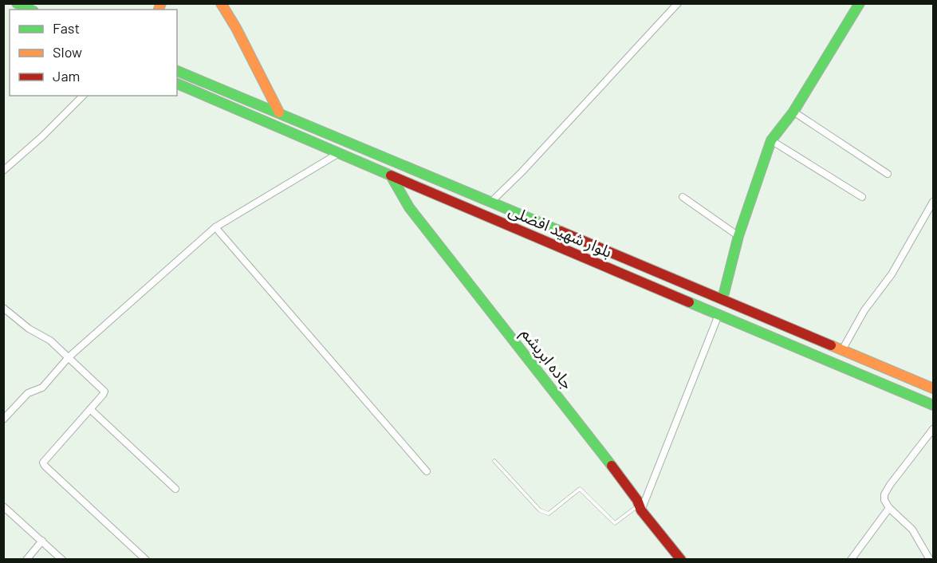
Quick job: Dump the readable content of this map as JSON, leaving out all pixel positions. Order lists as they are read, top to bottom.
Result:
{
  "streets": {
    "main road": ["بلوار شهید افضلی", "جاده ابریشم"]
  },
  "crossings": [
    ["بلوار شهید افضلی", "جاده ابریشم"]
  ],
  "legend": ["Fast", "Slow", "Jam"]
}
